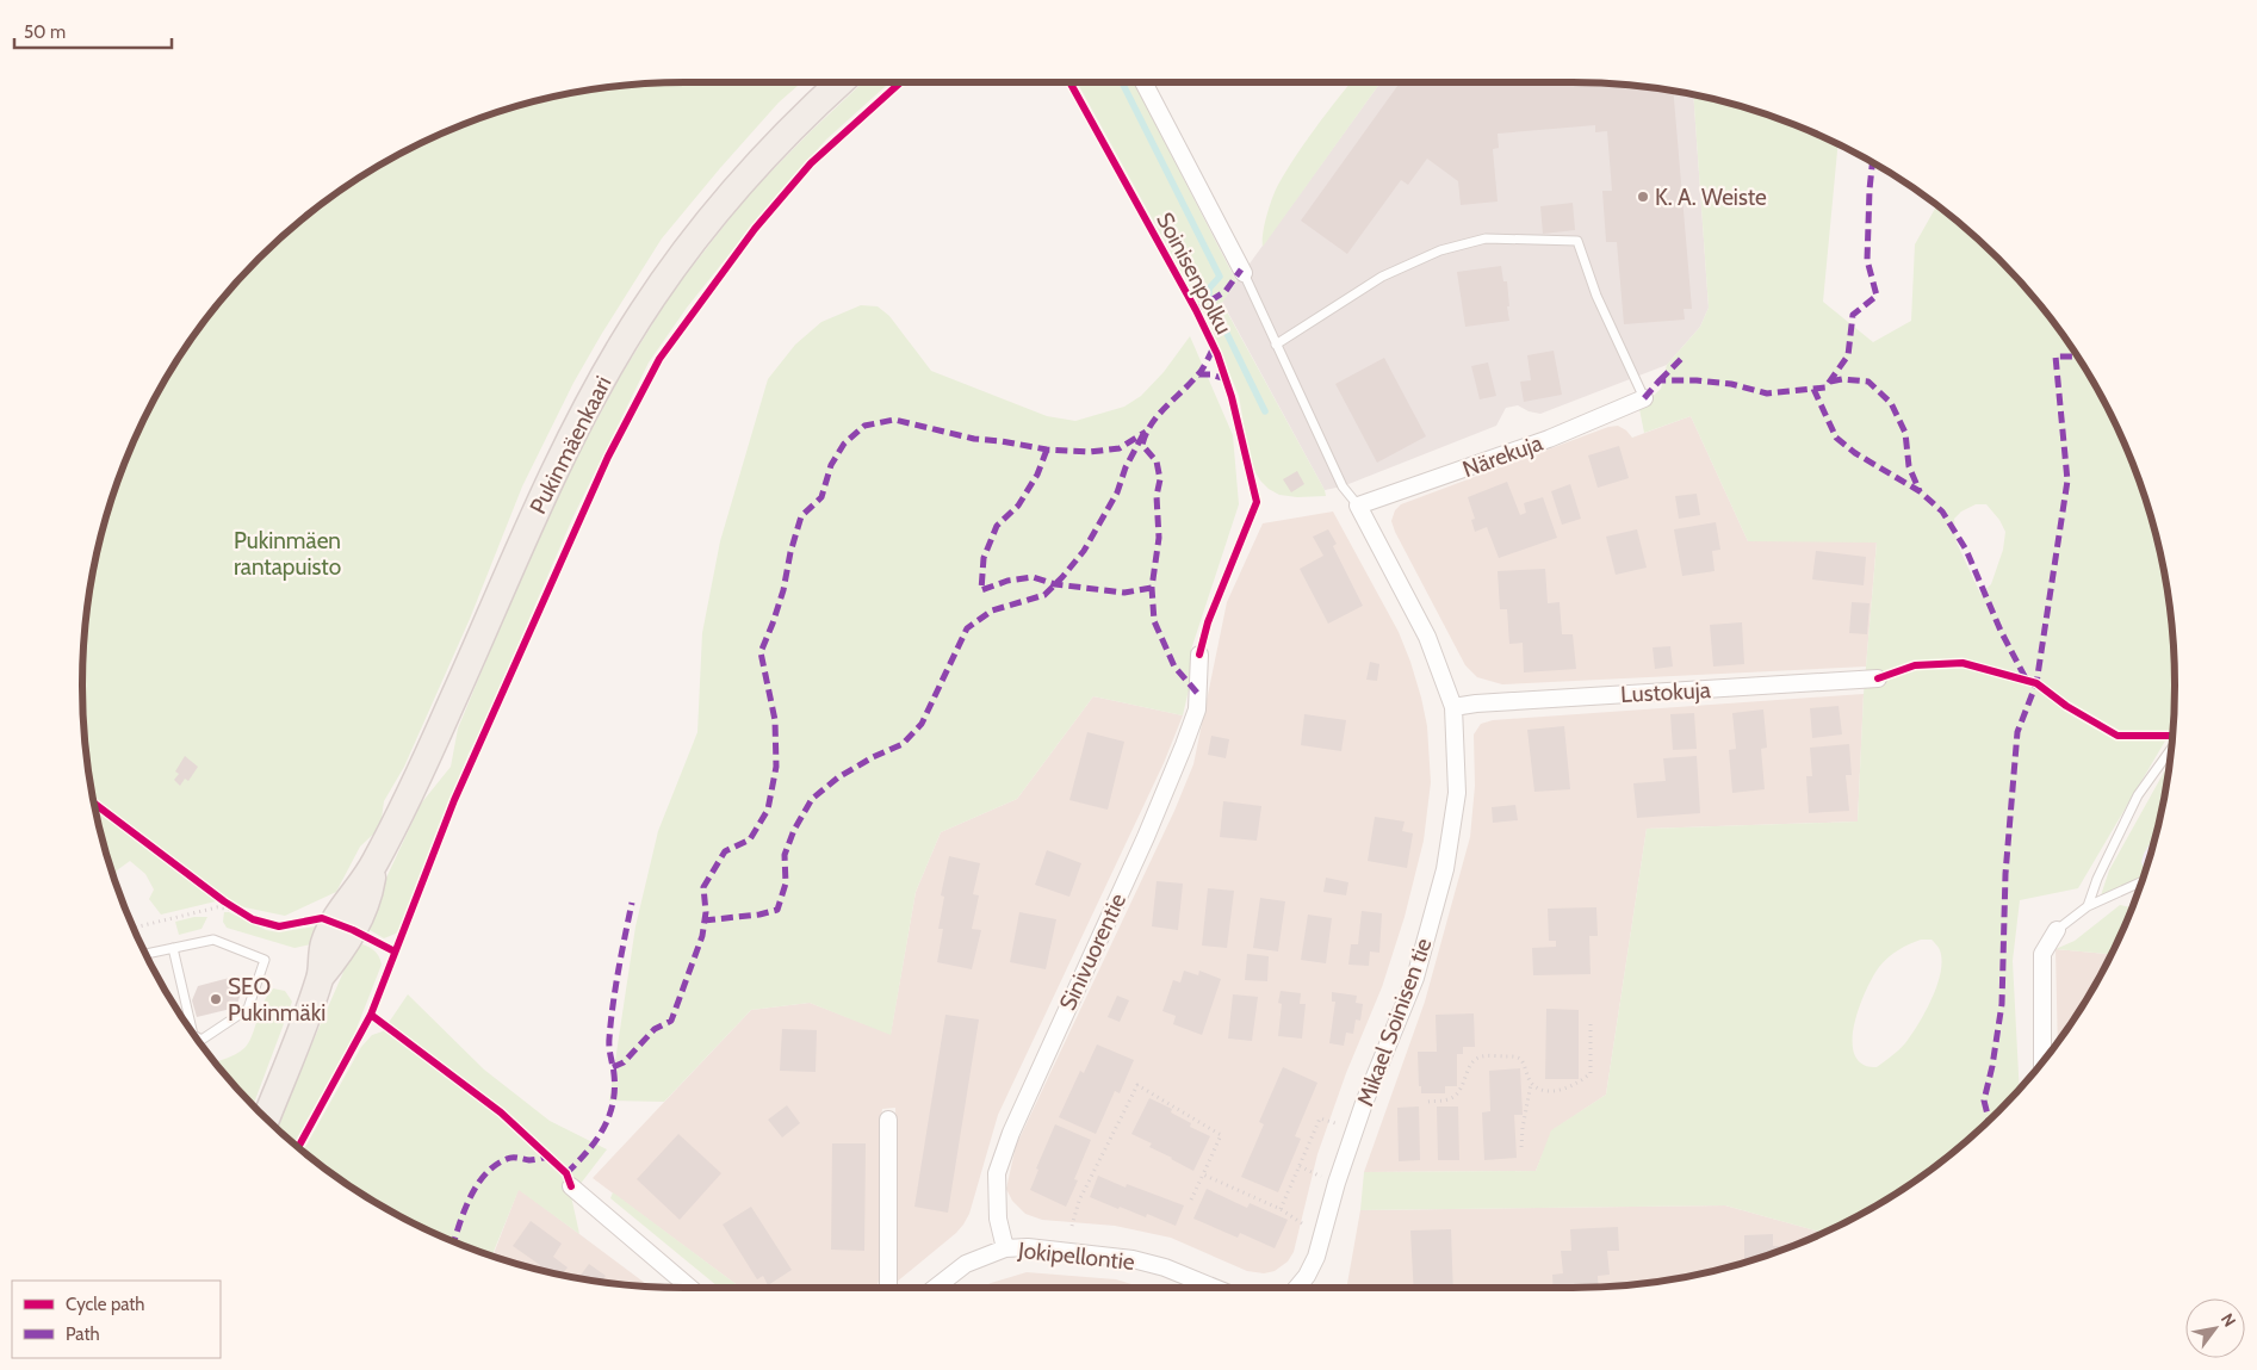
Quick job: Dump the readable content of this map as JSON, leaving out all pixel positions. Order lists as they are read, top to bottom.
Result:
{
  "streets": {
    "main road": ["Pukinmäenkaari"],
    "street": [
      "Närekuja",
      "Lustokuja",
      "Sinivuorentie",
      "Mikael Soinisen tie",
      "Jokipellontie"
    ],
    "cycle path": ["Soinisenpolku"]
  },
  "crossings": [
    ["Närekuja", "Mikael Soinisen tie"],
    ["Lustokuja", "Mikael Soinisen tie"],
    ["Sinivuorentie", "Jokipellontie"]
  ],
  "parks": ["Pukinmäen rantapuisto"],
  "places": ["K. A. Weiste", "SEO Pukinmäki"],
  "legend": ["Cycle path", "Path"],
  "scale_bar": "50 m",
  "north": "top right"
}
